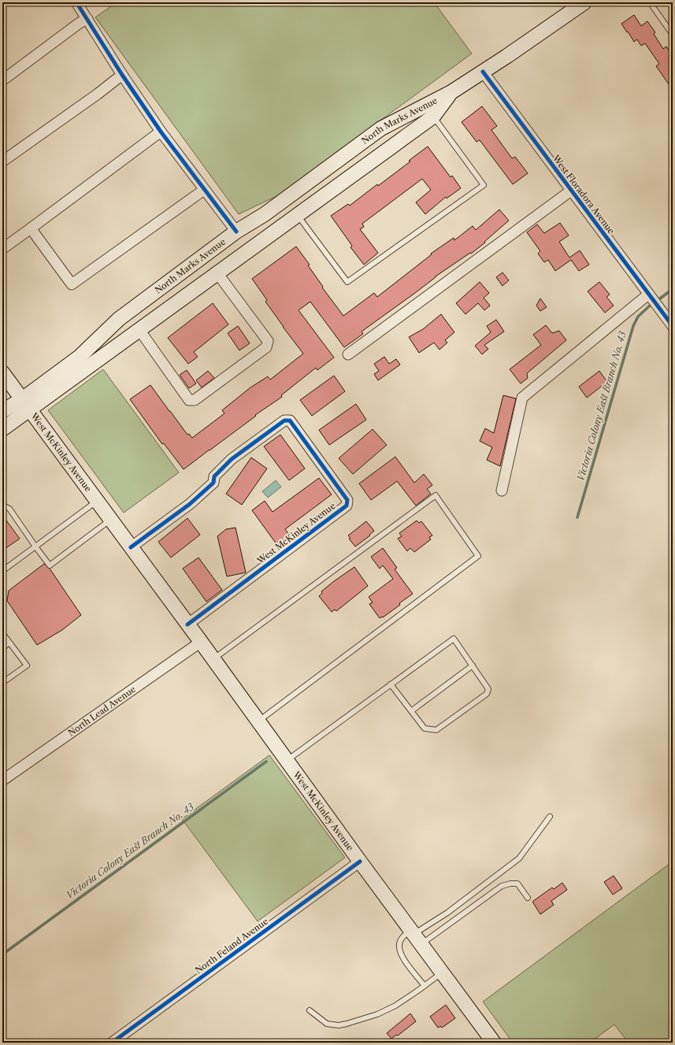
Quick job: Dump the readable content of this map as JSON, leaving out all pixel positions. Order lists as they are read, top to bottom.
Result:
{
  "streets": {
    "main road": ["North Marks Avenue", "West McKinley Avenue"],
    "street": ["West Floradora Avenue", "North Lead Avenue", "North Feland Avenue"]
  },
  "crossings": [
    ["North Marks Avenue", "West Floradora Avenue"],
    ["North Marks Avenue", "West McKinley Avenue"],
    ["West McKinley Avenue", "North Lead Avenue"],
    ["West McKinley Avenue", "North Feland Avenue"]
  ],
  "water": ["Victoria Colony East Branch No. 43"]
}
